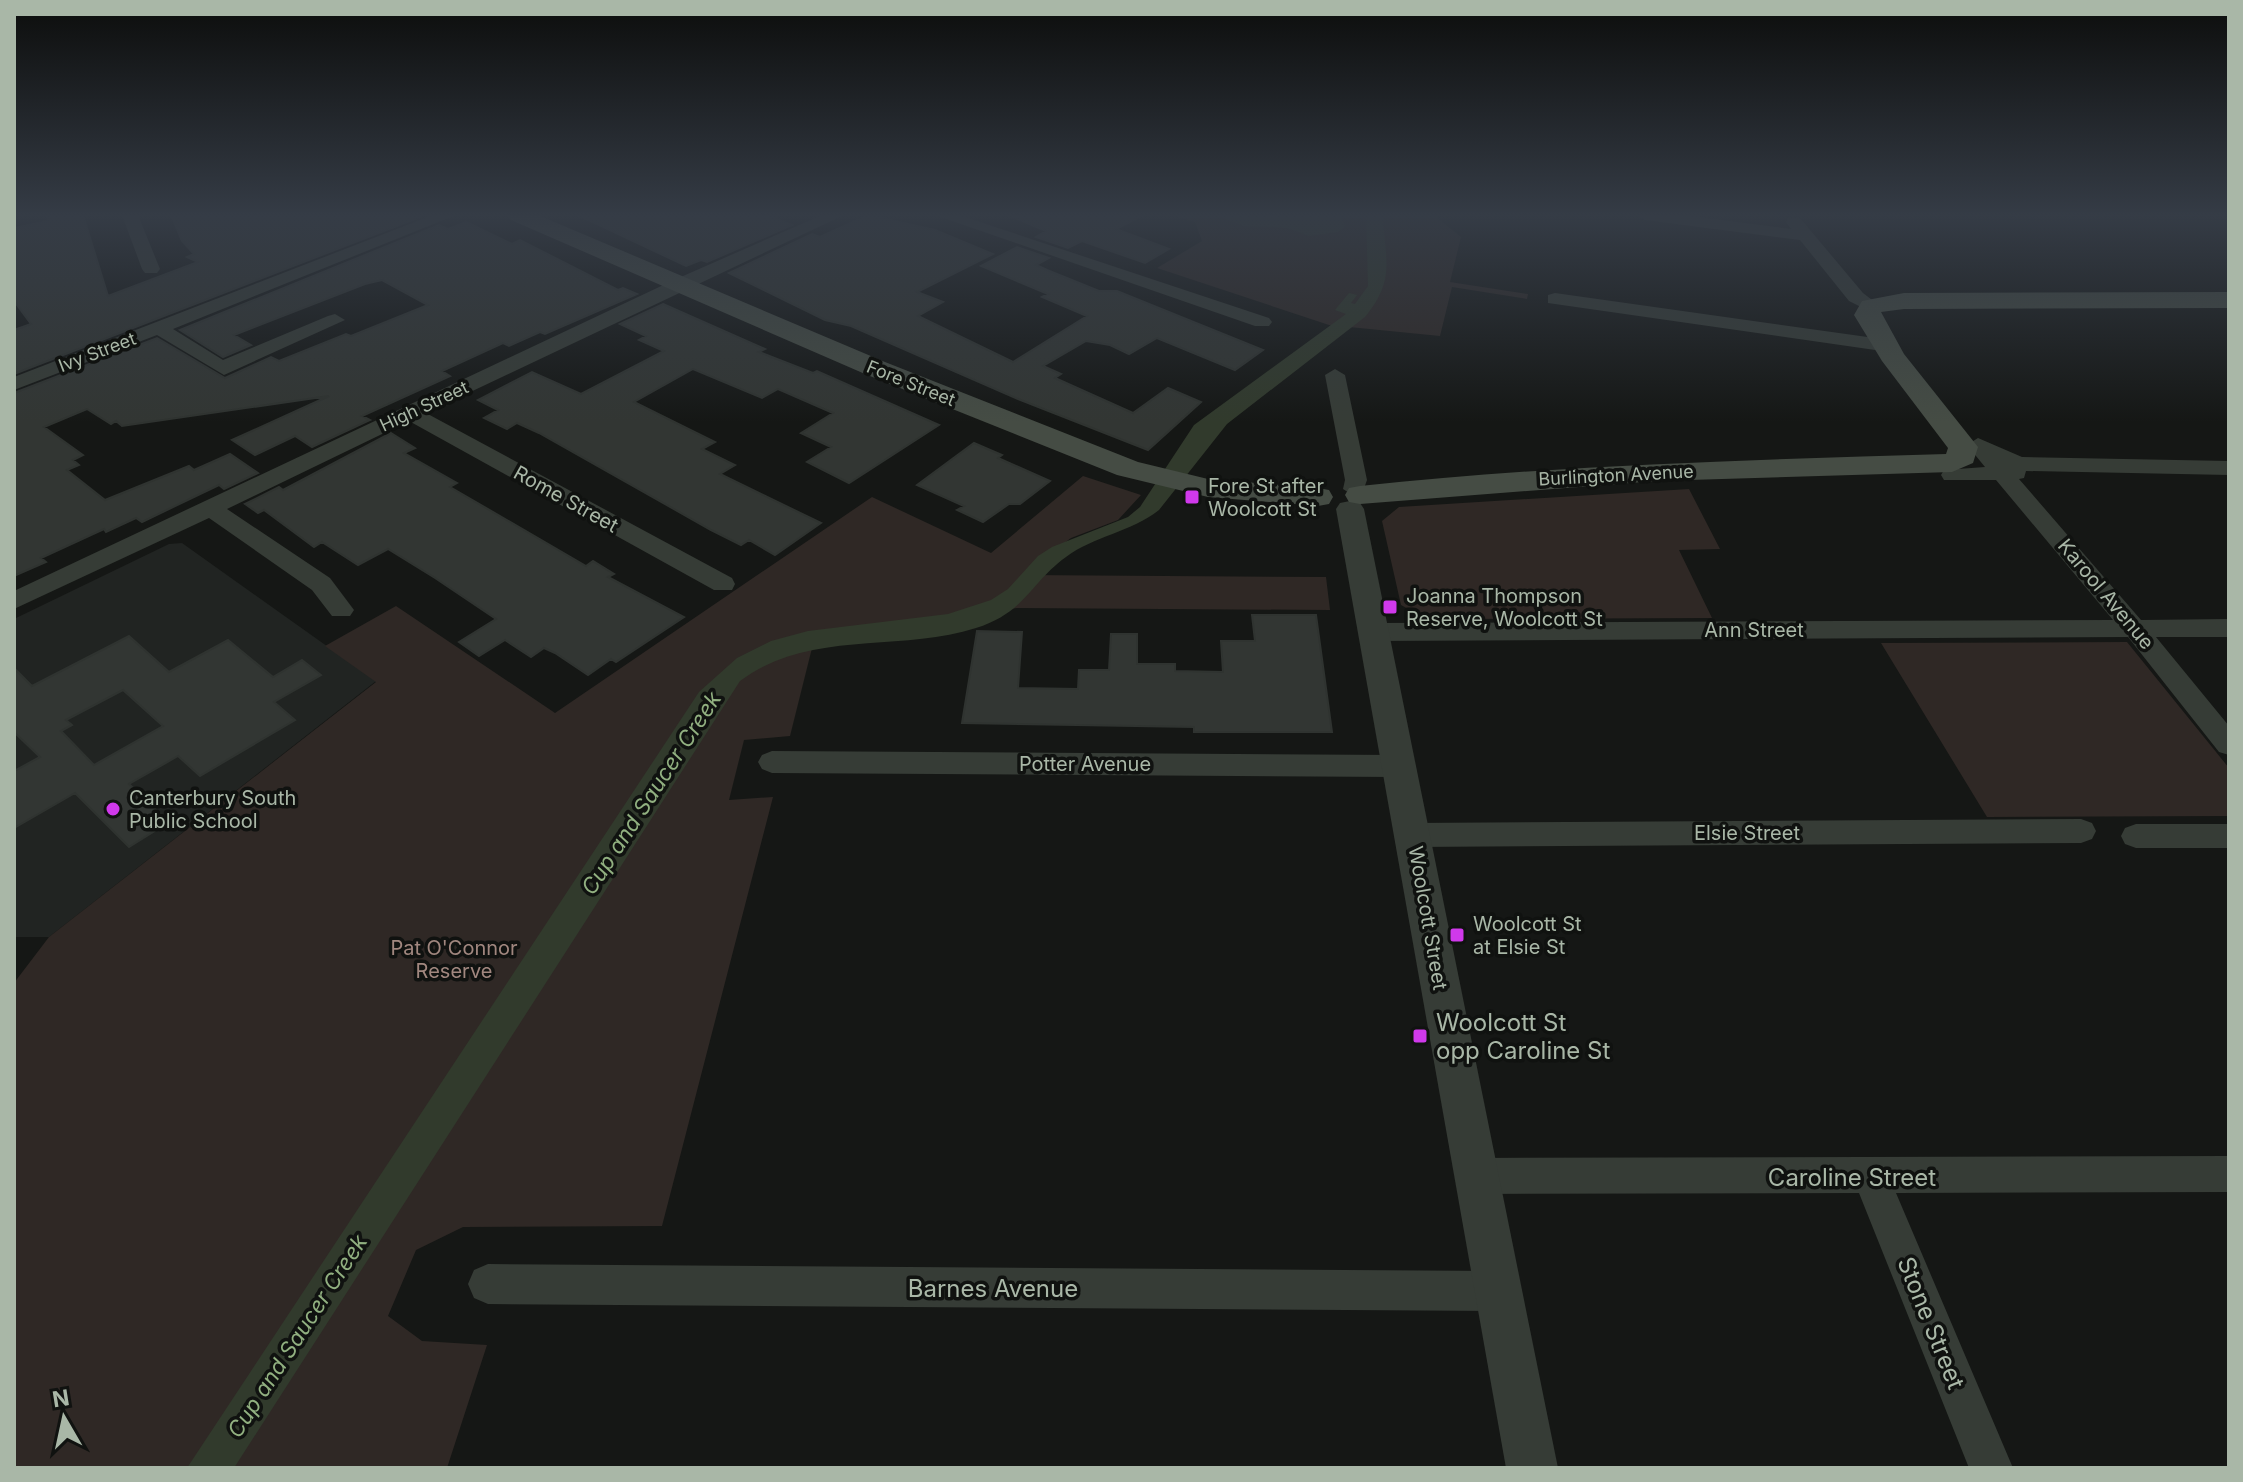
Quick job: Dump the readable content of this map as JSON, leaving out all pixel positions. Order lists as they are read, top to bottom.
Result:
{
  "streets": {
    "main road": ["Fore Street", "Burlington Avenue", "Karool Avenue"],
    "street": [
      "Ivy Street",
      "High Street",
      "Rome Street",
      "Ann Street",
      "Potter Avenue",
      "Elsie Street",
      "Woolcott Street",
      "Caroline Street",
      "Barnes Avenue",
      "Stone Street"
    ]
  },
  "crossings": [
    ["Fore Street", "High Street"],
    ["Fore Street", "Burlington Avenue"],
    ["Fore Street", "Woolcott Street"],
    ["High Street", "Rome Street"],
    ["Burlington Avenue", "Karool Avenue"],
    ["Burlington Avenue", "Woolcott Street"],
    ["Karool Avenue", "Ann Street"],
    ["Ann Street", "Woolcott Street"],
    ["Potter Avenue", "Woolcott Street"],
    ["Elsie Street", "Woolcott Street"],
    ["Woolcott Street", "Caroline Street"],
    ["Woolcott Street", "Barnes Avenue"],
    ["Caroline Street", "Stone Street"]
  ],
  "water": ["Cup and Saucer Creek"],
  "parks": ["Pat O'Connor Reserve"],
  "places": {
    "transit": [
      "Fore St after Woolcott St",
      "Joanna Thompson Reserve, Woolcott St",
      "Woolcott St at Elsie St",
      "Woolcott St opp Caroline St"
    ],
    "other": ["Canterbury South Public School"]
  },
  "north": "top"
}
